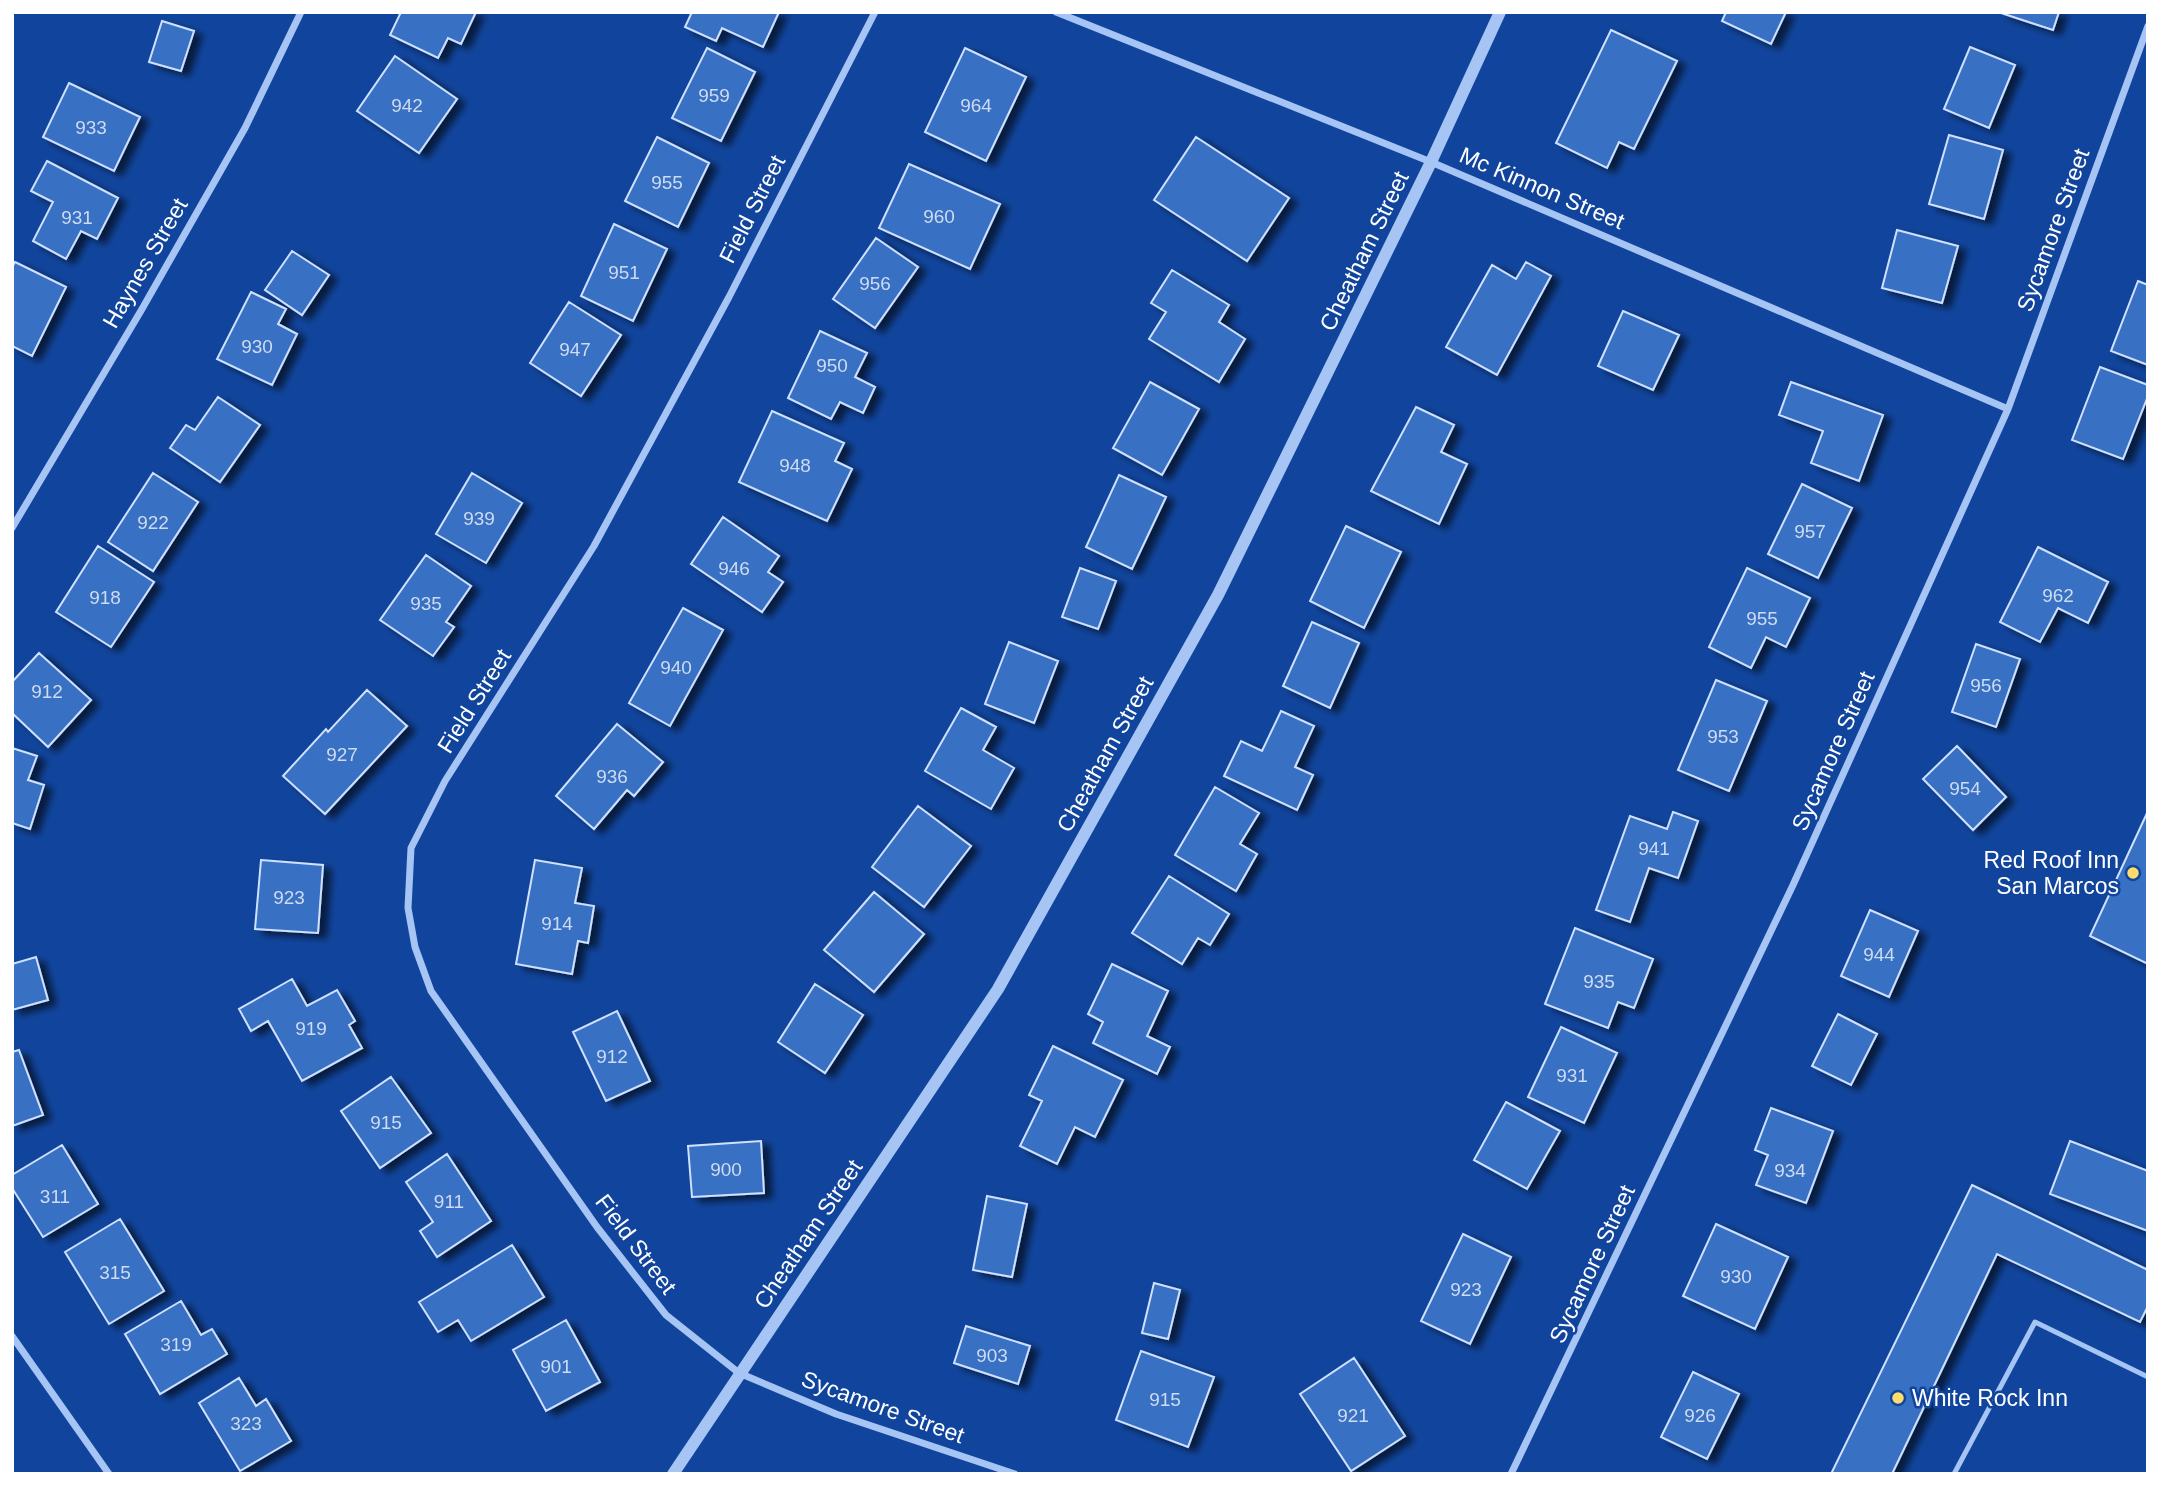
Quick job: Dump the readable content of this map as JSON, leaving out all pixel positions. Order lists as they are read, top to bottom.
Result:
{
  "streets": {
    "street": [
      "Mc Kinnon Street",
      "Field Street",
      "Sycamore Street",
      "Cheatham Street",
      "Haynes Street"
    ]
  },
  "crossings": [
    ["Mc Kinnon Street", "Sycamore Street"],
    ["Mc Kinnon Street", "Cheatham Street"],
    ["Field Street", "Sycamore Street"],
    ["Field Street", "Cheatham Street"],
    ["Sycamore Street", "Cheatham Street"]
  ],
  "places": ["Red Roof Inn San Marcos", "White Rock Inn"],
  "house_numbers": [
    "959",
    "942",
    "964",
    "933",
    "955",
    "960",
    "931",
    "951",
    "956",
    "930",
    "947",
    "950",
    "948",
    "939",
    "922",
    "957",
    "946",
    "962",
    "918",
    "935",
    "955",
    "940",
    "956",
    "912",
    "953",
    "927",
    "936",
    "954",
    "941",
    "923",
    "914",
    "944",
    "935",
    "919",
    "912",
    "931",
    "915",
    "900",
    "934",
    "311",
    "911",
    "315",
    "930",
    "923",
    "319",
    "903",
    "901",
    "915",
    "921",
    "926",
    "323"
  ]
}
